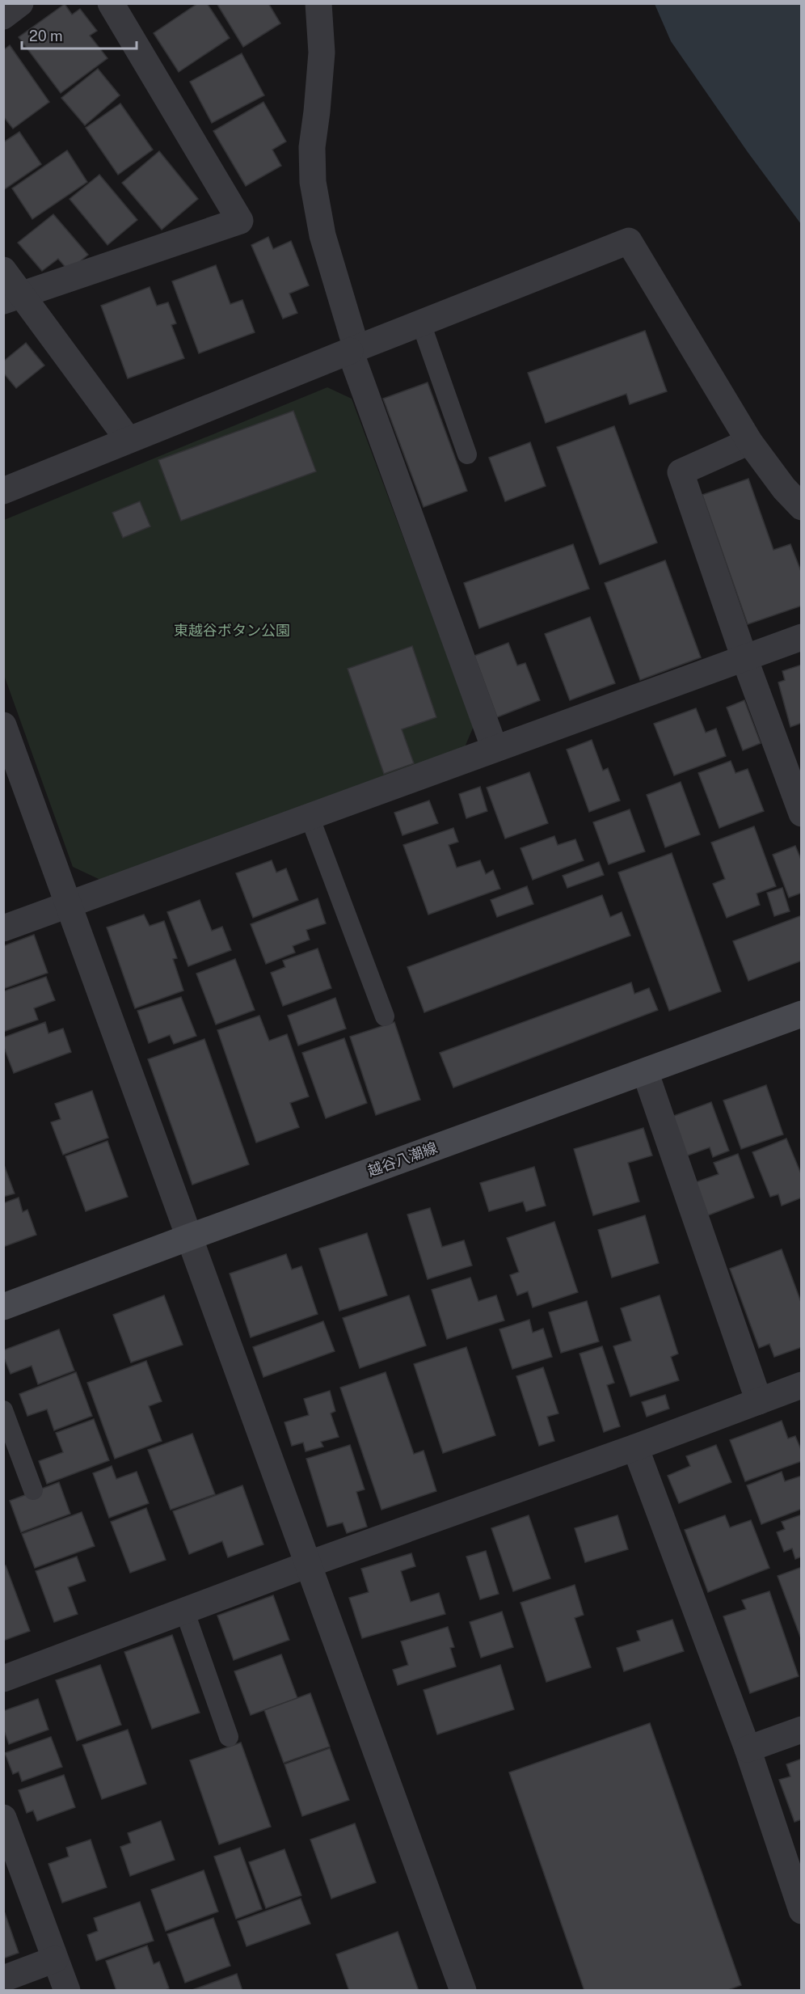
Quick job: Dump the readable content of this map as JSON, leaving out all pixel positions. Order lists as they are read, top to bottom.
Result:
{
  "streets": {
    "main road": ["越谷八潮線"]
  },
  "parks": ["東越谷ボタン公園"],
  "scale_bar": "20 m"
}
